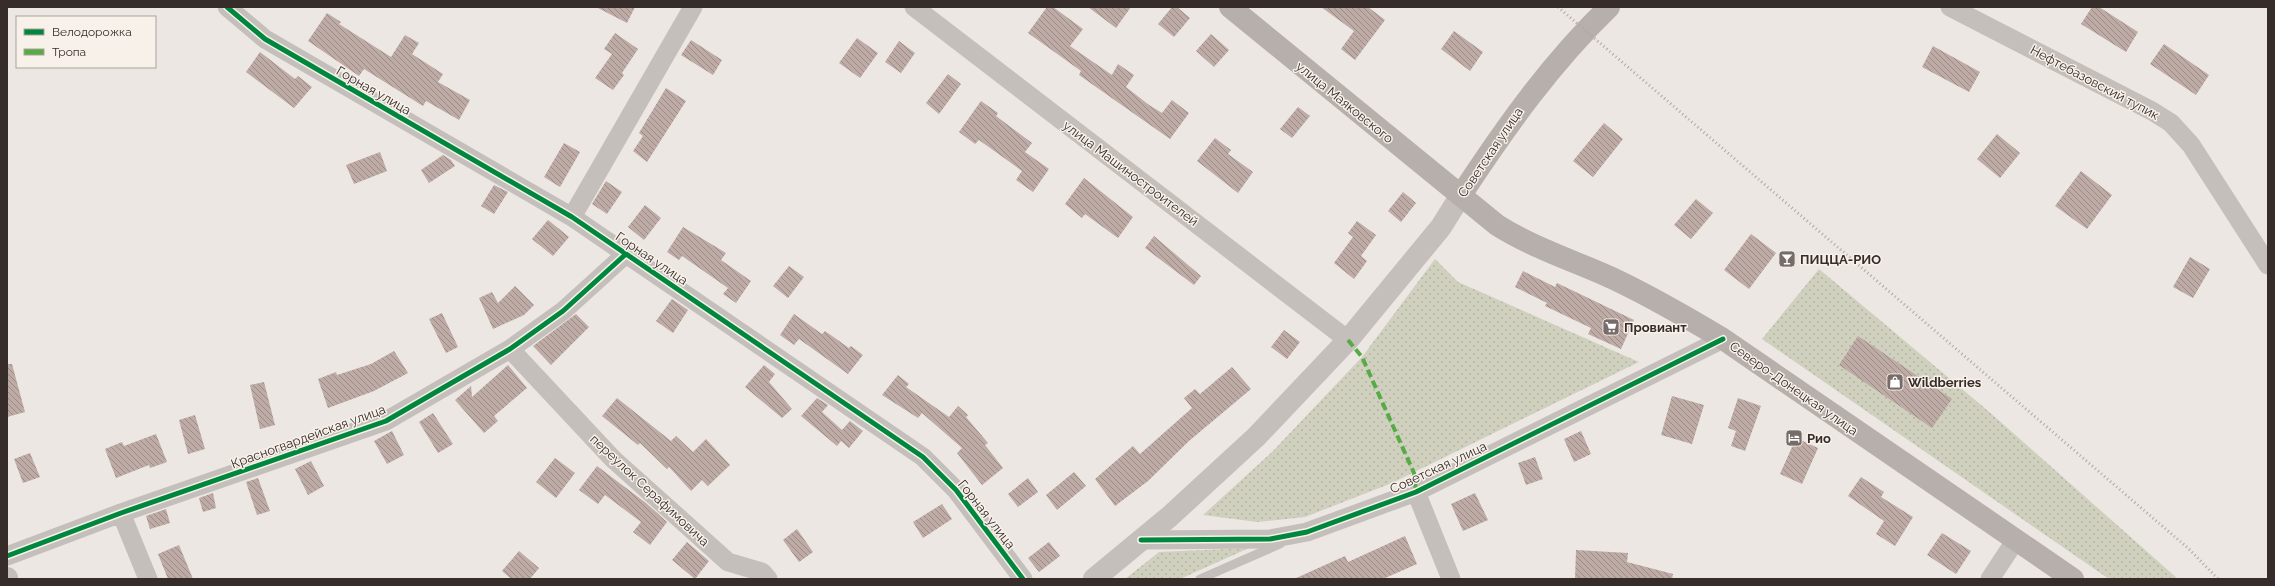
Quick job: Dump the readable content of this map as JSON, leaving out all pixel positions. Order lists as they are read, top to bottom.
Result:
{
  "streets": {
    "main road": ["улица Маяковского", "Советская улица", "Северо-Донецкая улица"],
    "street": [
      "Нефтебазовский тупик",
      "Горная улица",
      "улица Машиностроителей",
      "Красногвардейская улица",
      "переулок Серафимовича"
    ]
  },
  "crossings": [
    ["Горная улица", "Красногвардейская улица"],
    ["улица Маяковского", "Советская улица"],
    ["улица Маяковского", "Северо-Донецкая улица"],
    ["Советская улица", "улица Машиностроителей"],
    ["Советская улица", "Северо-Донецкая улица"],
    ["Красногвардейская улица", "переулок Серафимовича"]
  ],
  "places": {
    "bar": ["ПИЦЦА-РИО"],
    "supermarket": ["Провиант"],
    "shop": ["Wildberries"],
    "hotel": ["Рио"]
  },
  "legend": ["Велодорожка", "Тропа"]
}
